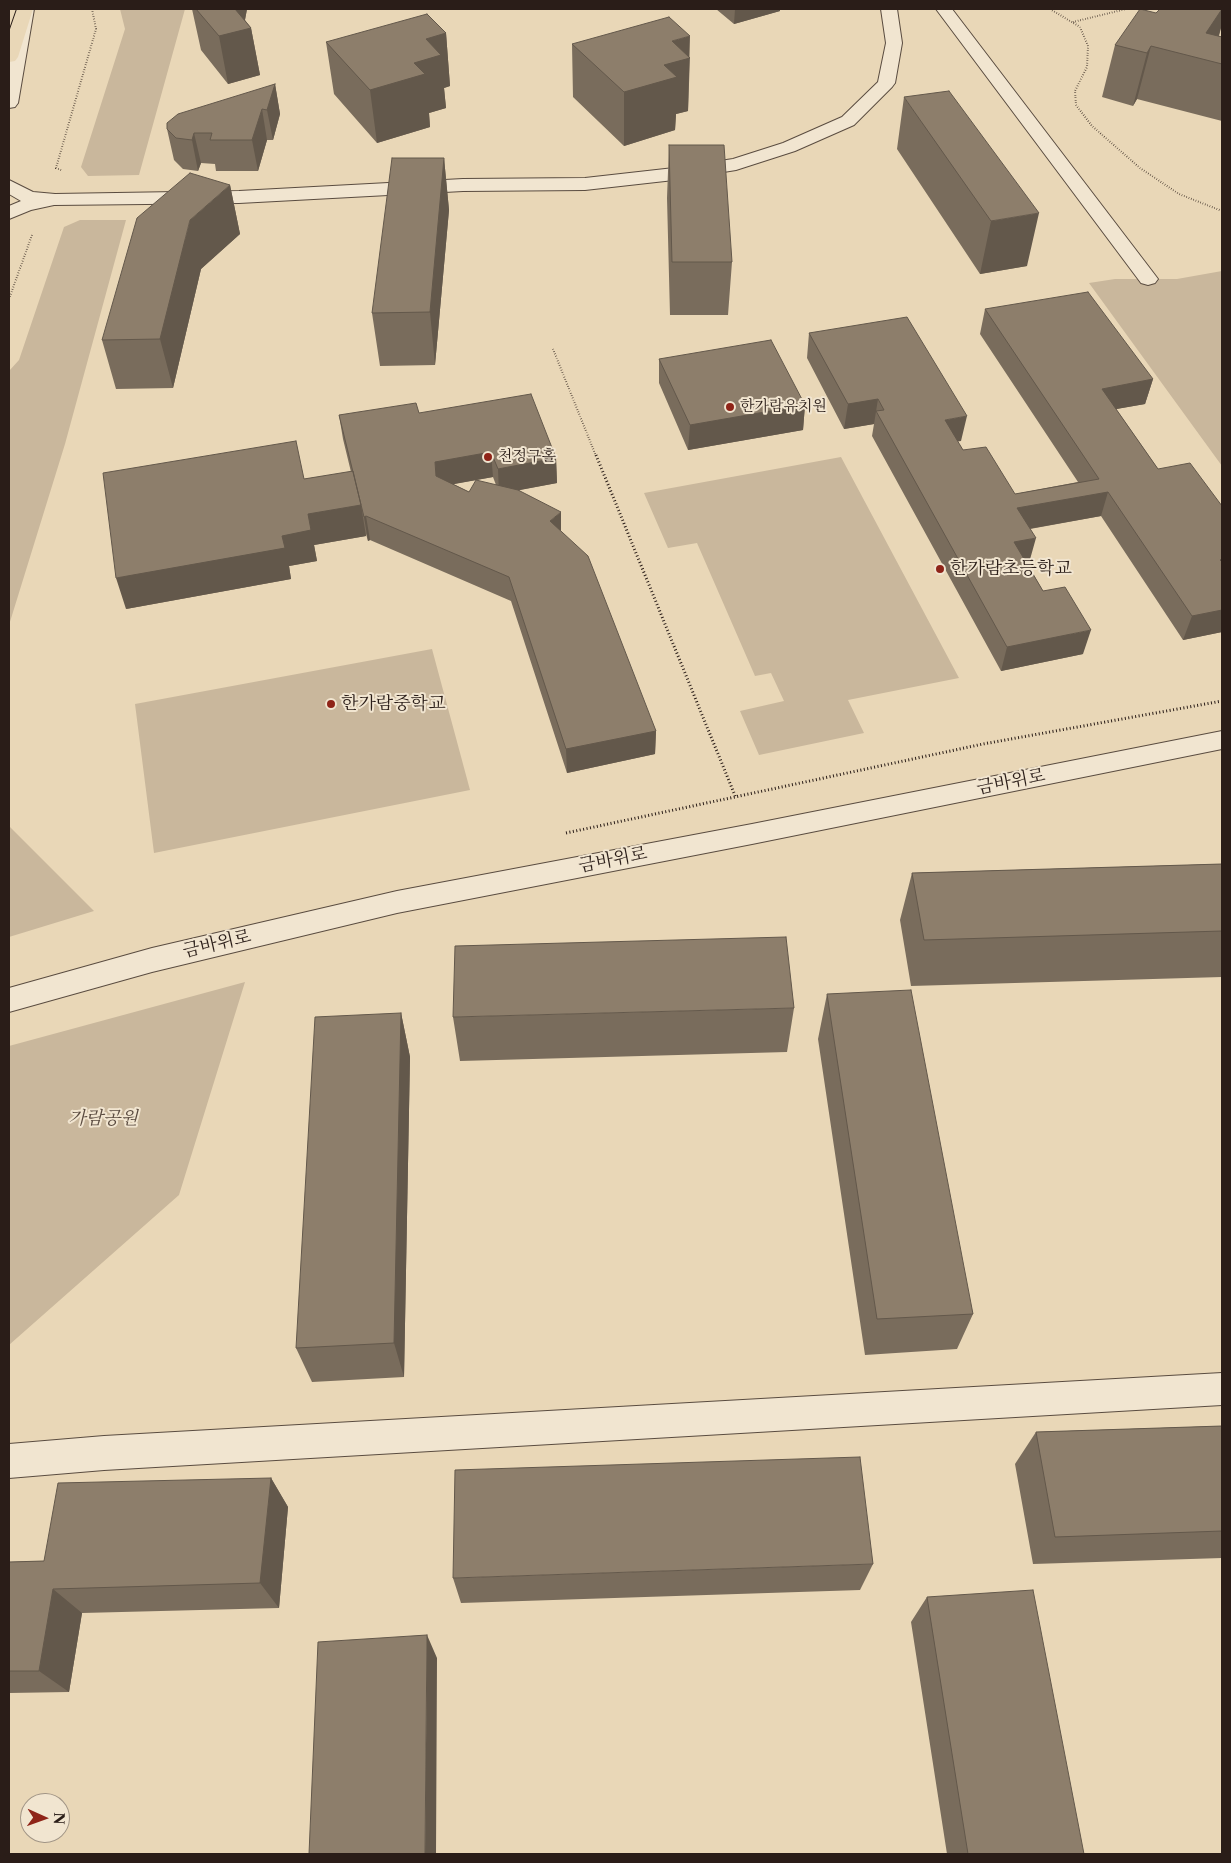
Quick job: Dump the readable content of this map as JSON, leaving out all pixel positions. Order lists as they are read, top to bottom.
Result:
{
  "streets": {
    "street": ["금바위로"]
  },
  "parks": ["가람공원"],
  "places": [
    "한가람유치원",
    "천정구홀",
    "한가람초등학교",
    "한가람중학교"
  ],
  "north": "right"
}
